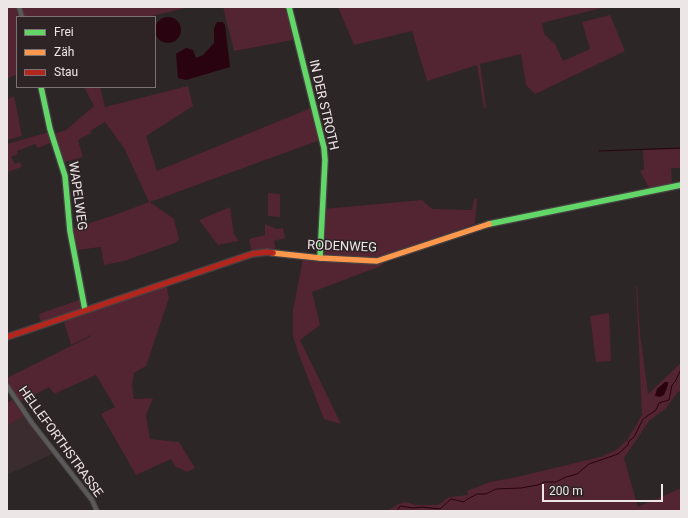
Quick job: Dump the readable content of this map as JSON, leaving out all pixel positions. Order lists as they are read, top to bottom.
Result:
{
  "streets": {
    "street": [
      "IN DER STROTH",
      "WAPELWEG",
      "RODENWEG",
      "HELLEFORTHSTRASSE"
    ]
  },
  "crossings": [
    ["IN DER STROTH", "RODENWEG"],
    ["WAPELWEG", "RODENWEG"]
  ],
  "legend": ["Frei", "Zäh", "Stau"],
  "scale_bar": "200 m"
}
